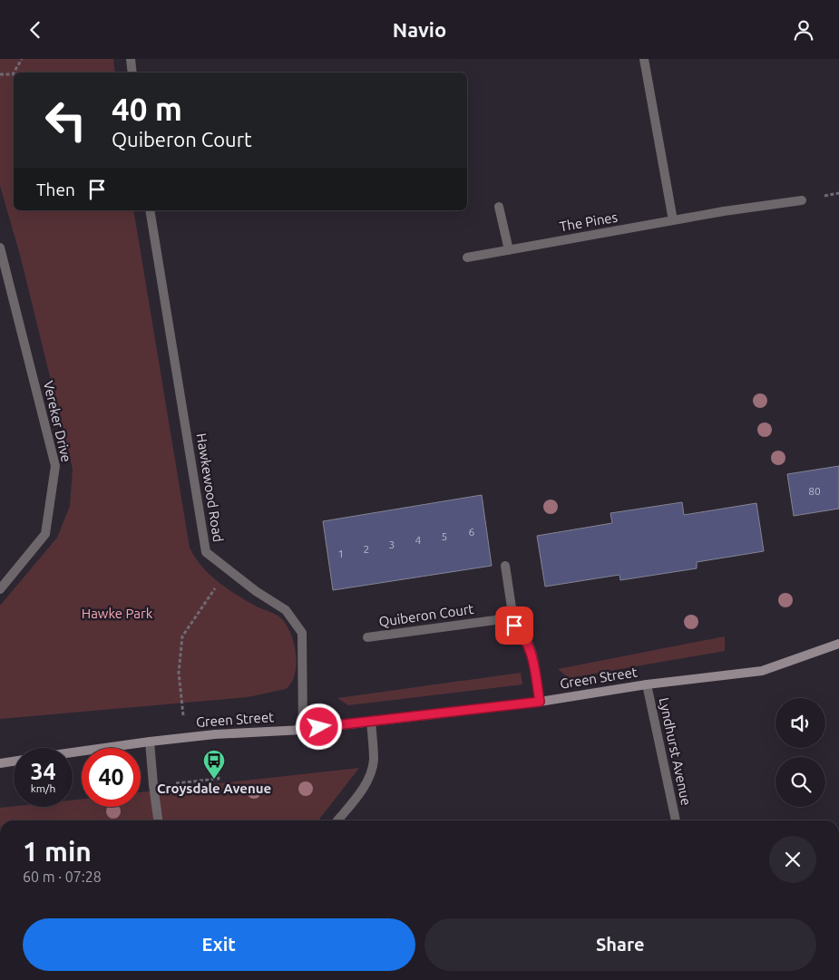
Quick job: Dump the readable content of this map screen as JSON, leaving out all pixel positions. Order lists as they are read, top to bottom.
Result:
{
  "streets": {
    "street": [
      "The Pines",
      "Vereker Drive",
      "Hawkewood Road",
      "Quiberon Court",
      "Green Street",
      "Lyndhurst Avenue"
    ]
  },
  "crossings": [
    ["Hawkewood Road", "Green Street"],
    ["Green Street", "Lyndhurst Avenue"]
  ],
  "parks": ["Hawke Park"],
  "places": {
    "bus stop": ["Croysdale Avenue"]
  },
  "house_numbers": [
    "80",
    "6",
    "5",
    "4",
    "3",
    "2",
    "1"
  ],
  "page": {
    "header": "Navio",
    "turn": ["40 m", "Quiberon Court"],
    "then": "Then",
    "speed": "34 km/h",
    "limit": "40",
    "heading": ["1 min", "60 m · 07:28"],
    "buttons": ["Exit", "Share"]
  }
}
